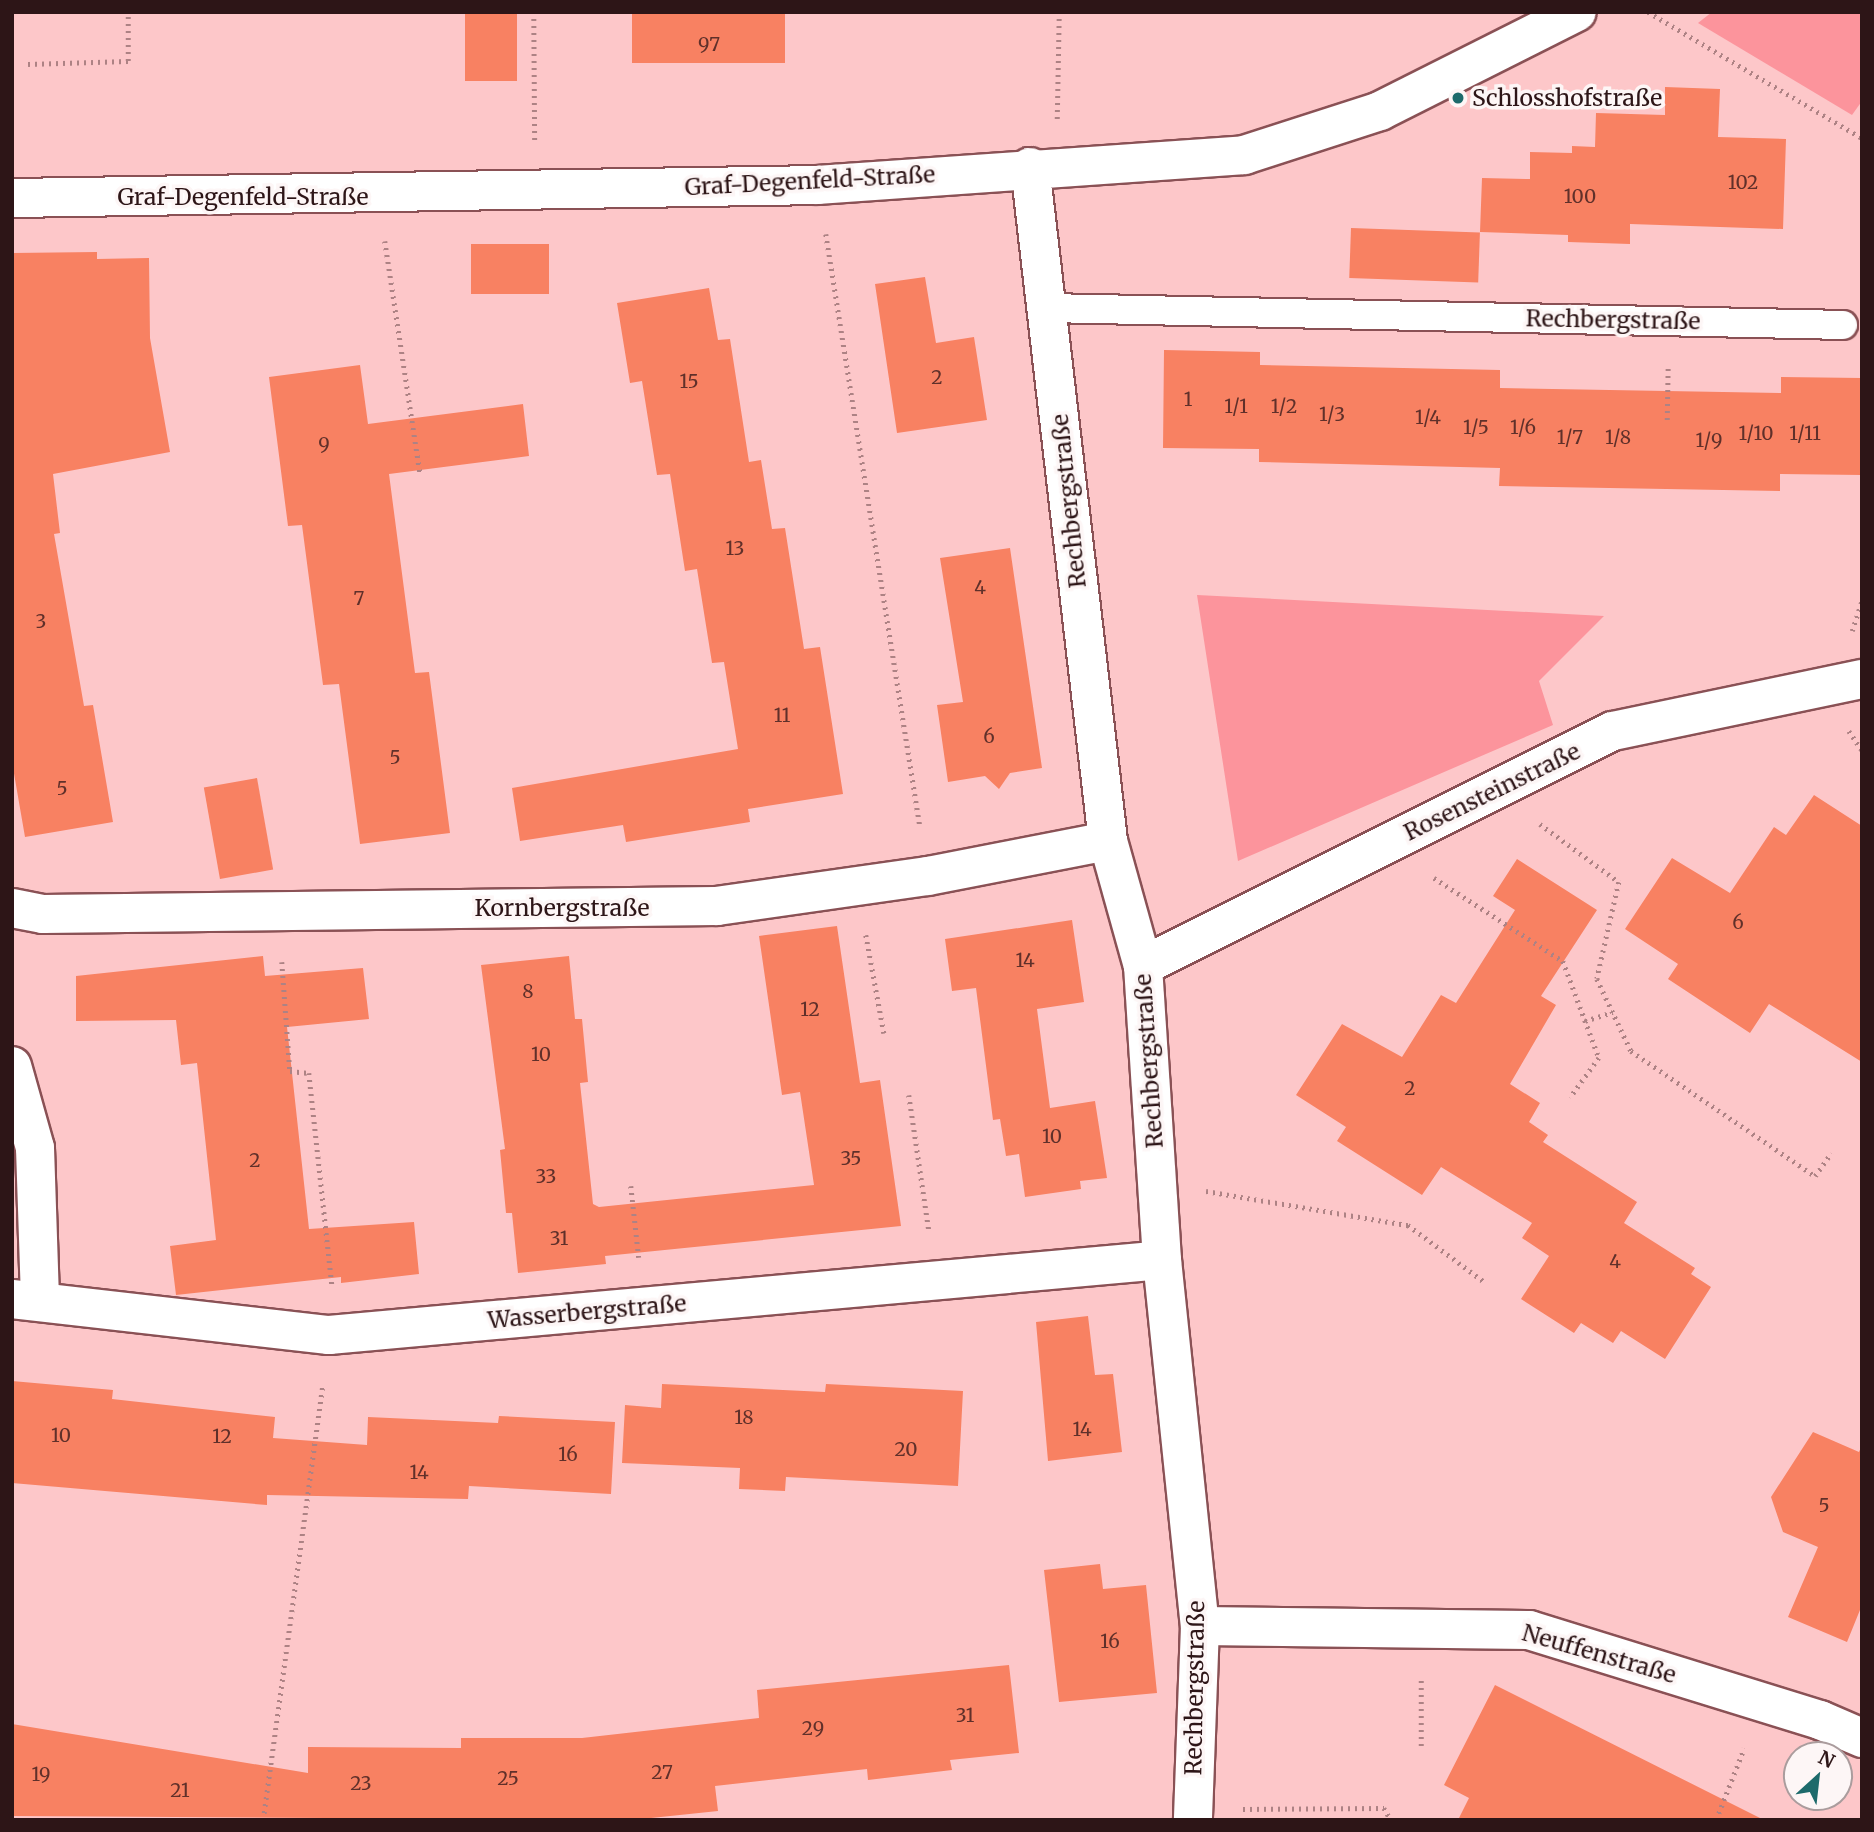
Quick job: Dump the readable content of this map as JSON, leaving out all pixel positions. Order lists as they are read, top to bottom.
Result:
{
  "streets": {
    "street": [
      "Graf-Degenfeld-Straße",
      "Rechbergstraße",
      "Rosensteinstraße",
      "Kornbergstraße",
      "Wasserbergstraße",
      "Neuffenstraße"
    ]
  },
  "crossings": [
    ["Graf-Degenfeld-Straße", "Rechbergstraße"],
    ["Rechbergstraße", "Rosensteinstraße"],
    ["Rechbergstraße", "Kornbergstraße"],
    ["Rechbergstraße", "Wasserbergstraße"],
    ["Rechbergstraße", "Neuffenstraße"]
  ],
  "places": ["Schlosshofstraße"],
  "house_numbers": [
    "97",
    "102",
    "100",
    "2",
    "15",
    "1",
    "1/1",
    "1/2",
    "1/3",
    "1/4",
    "1/5",
    "1/6",
    "1/10",
    "1/11",
    "1/7",
    "1/8",
    "1/9",
    "9",
    "13",
    "4",
    "7",
    "3",
    "11",
    "6",
    "5",
    "5",
    "6",
    "14",
    "8",
    "12",
    "10",
    "2",
    "10",
    "35",
    "2",
    "33",
    "31",
    "4",
    "18",
    "14",
    "10",
    "12",
    "20",
    "16",
    "14",
    "5",
    "16",
    "31",
    "29",
    "27",
    "19",
    "25",
    "23",
    "21"
  ],
  "north": "top right"
}
